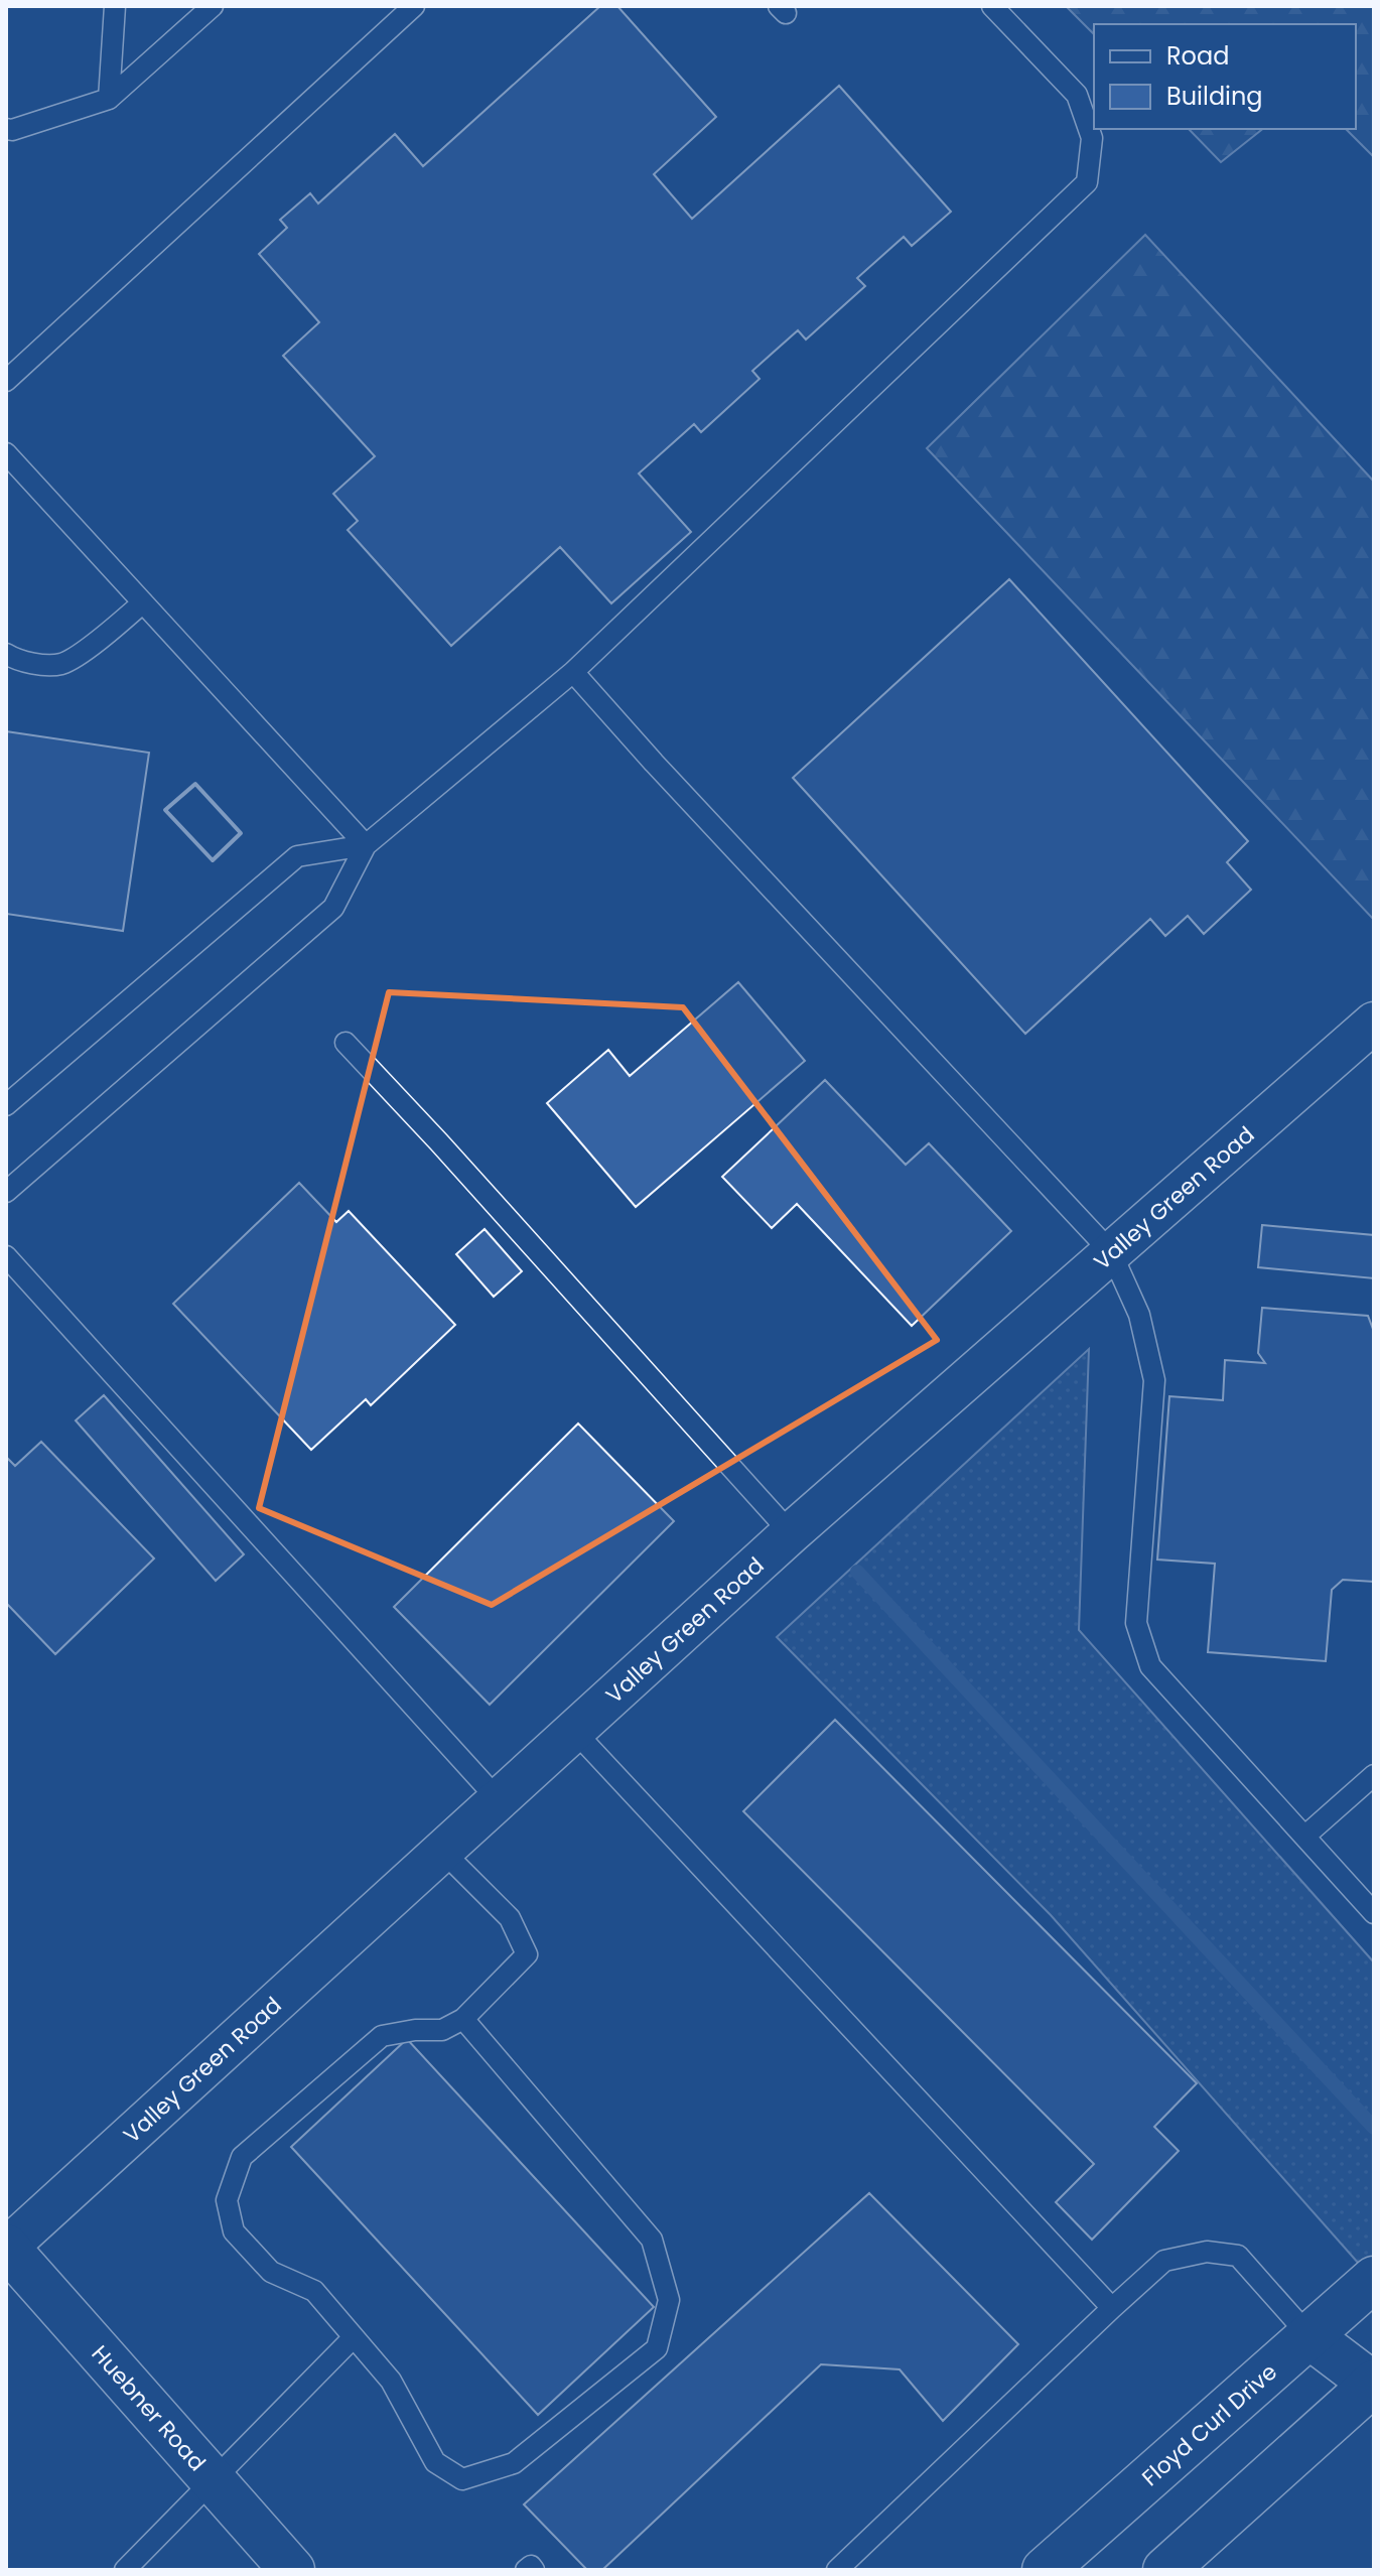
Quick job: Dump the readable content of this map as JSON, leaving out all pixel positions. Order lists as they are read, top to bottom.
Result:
{
  "streets": {
    "street": ["Valley Green Road", "Huebner Road", "Floyd Curl Drive"]
  },
  "crossings": [
    ["Valley Green Road", "Huebner Road"]
  ],
  "legend": ["Road", "Building"]
}
